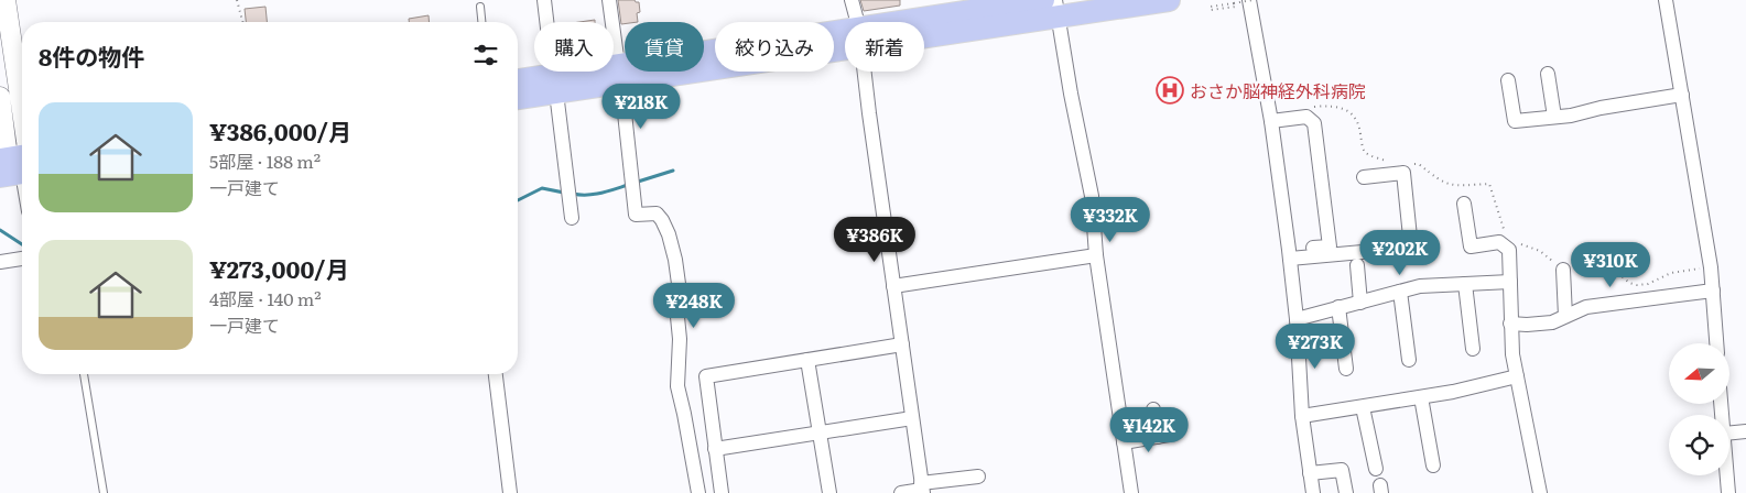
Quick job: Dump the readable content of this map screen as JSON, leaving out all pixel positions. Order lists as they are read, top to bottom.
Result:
{
  "places": {
    "hospital": ["おさか脳神経外科病院"]
  },
  "north": "left",
  "page": {
    "chip": [
      "購入",
      "賃貸",
      "絞り込み",
      "新着"
    ],
    "heading": "8件の物件",
    "price": [
      "¥218K",
      "¥332K",
      "¥386K",
      "¥202K",
      "¥310K",
      "¥248K",
      "¥273K",
      "¥142K"
    ],
    "list": [
      {
        "name": "¥386,000/月",
        "note": "5部屋 · 188 m² · 一戸建て"
      },
      {
        "name": "¥273,000/月",
        "note": "4部屋 · 140 m² · 一戸建て"
      }
    ]
  }
}
